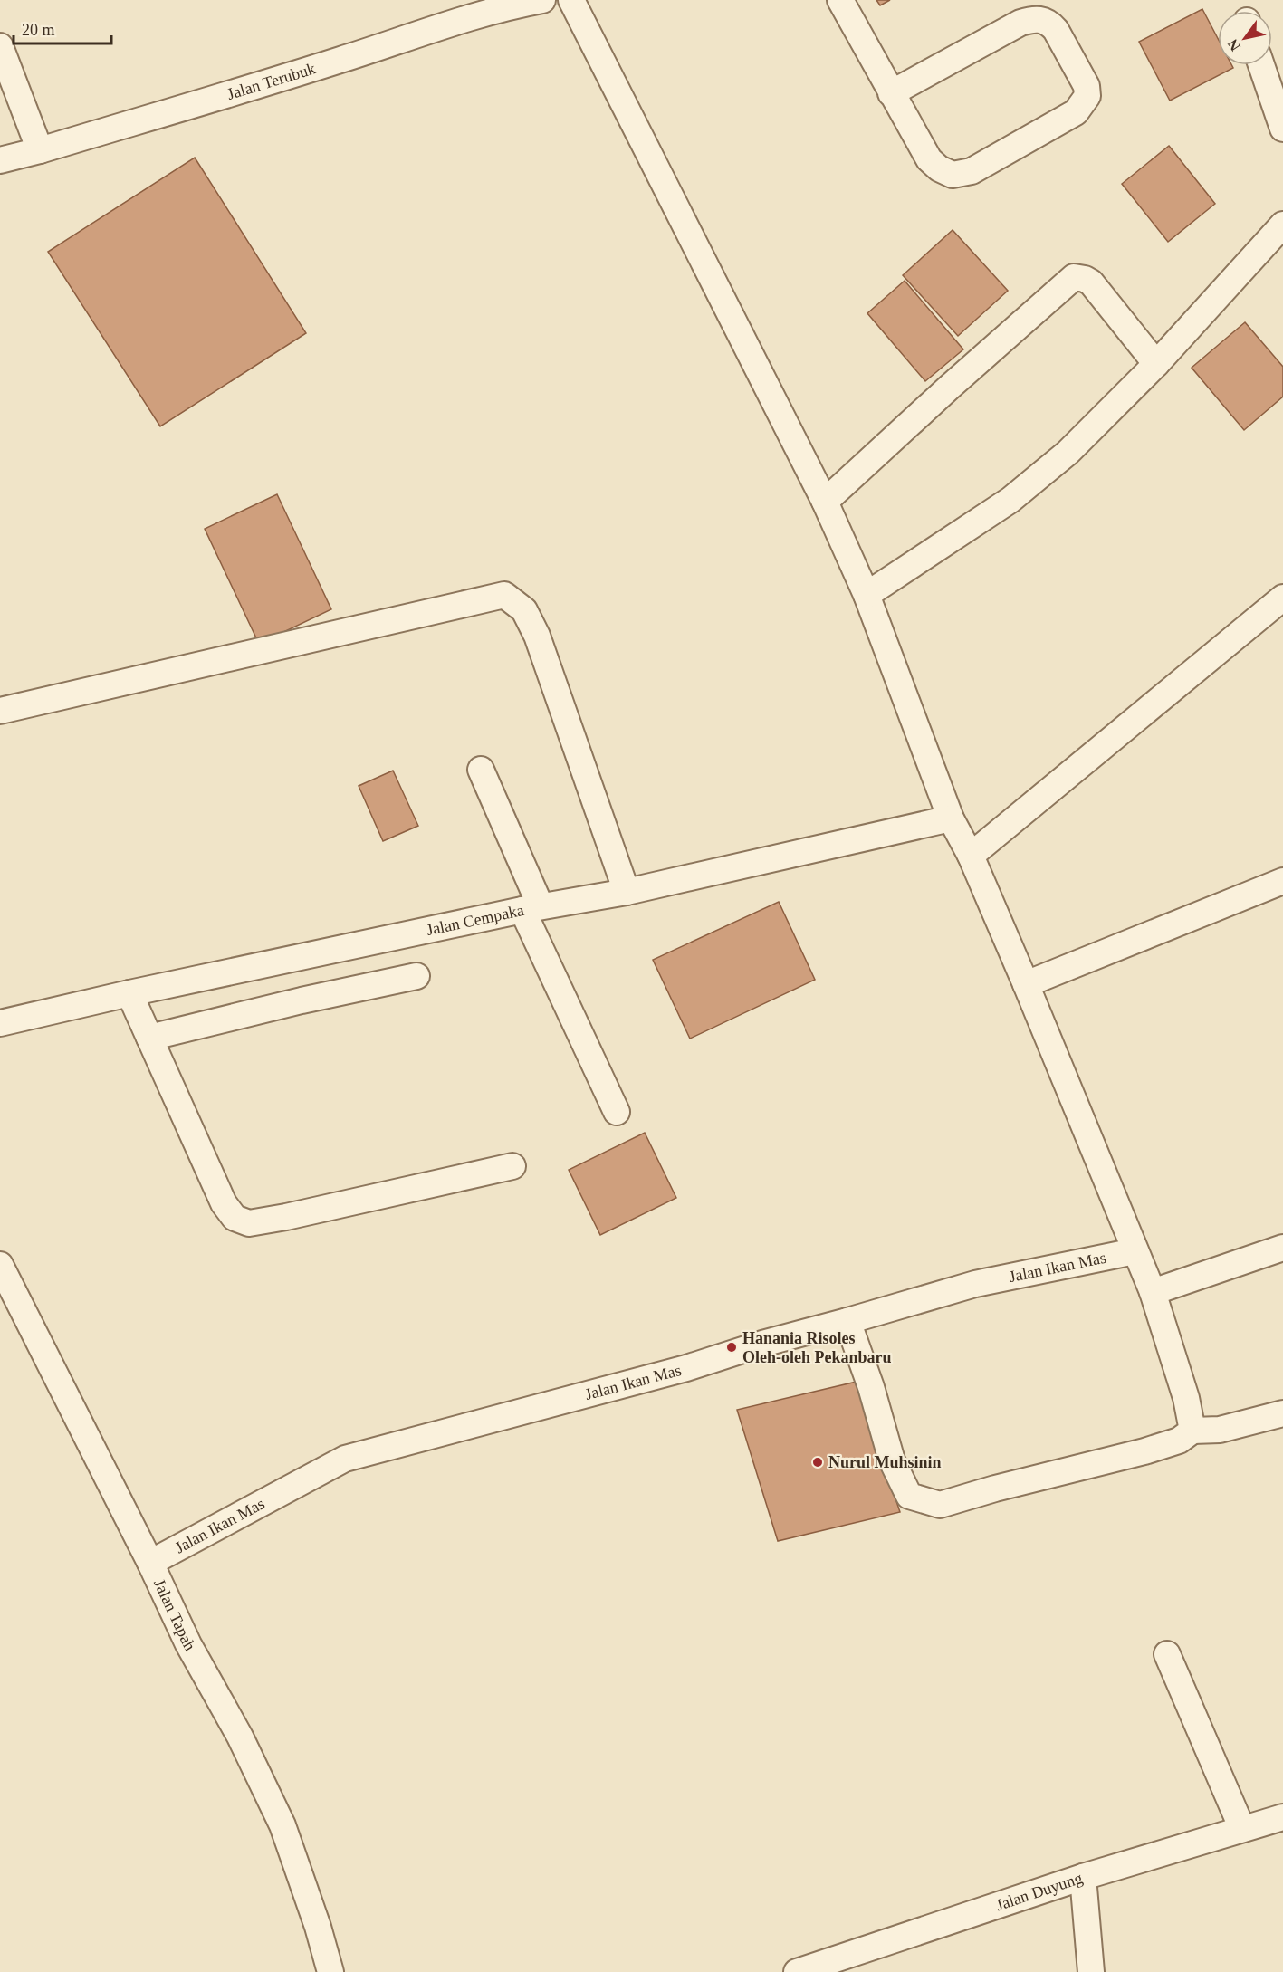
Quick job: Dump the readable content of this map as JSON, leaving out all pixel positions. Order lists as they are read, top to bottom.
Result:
{
  "streets": {
    "street": [
      "Jalan Terubuk",
      "Jalan Cempaka",
      "Jalan Ikan Mas",
      "Jalan Tapah",
      "Jalan Duyung"
    ]
  },
  "crossings": [
    ["Jalan Ikan Mas", "Jalan Tapah"]
  ],
  "places": ["Hanania Risoles Oleh-oleh Pekanbaru", "Nurul Muhsinin"],
  "scale_bar": "20 m",
  "north": "bottom left"
}
